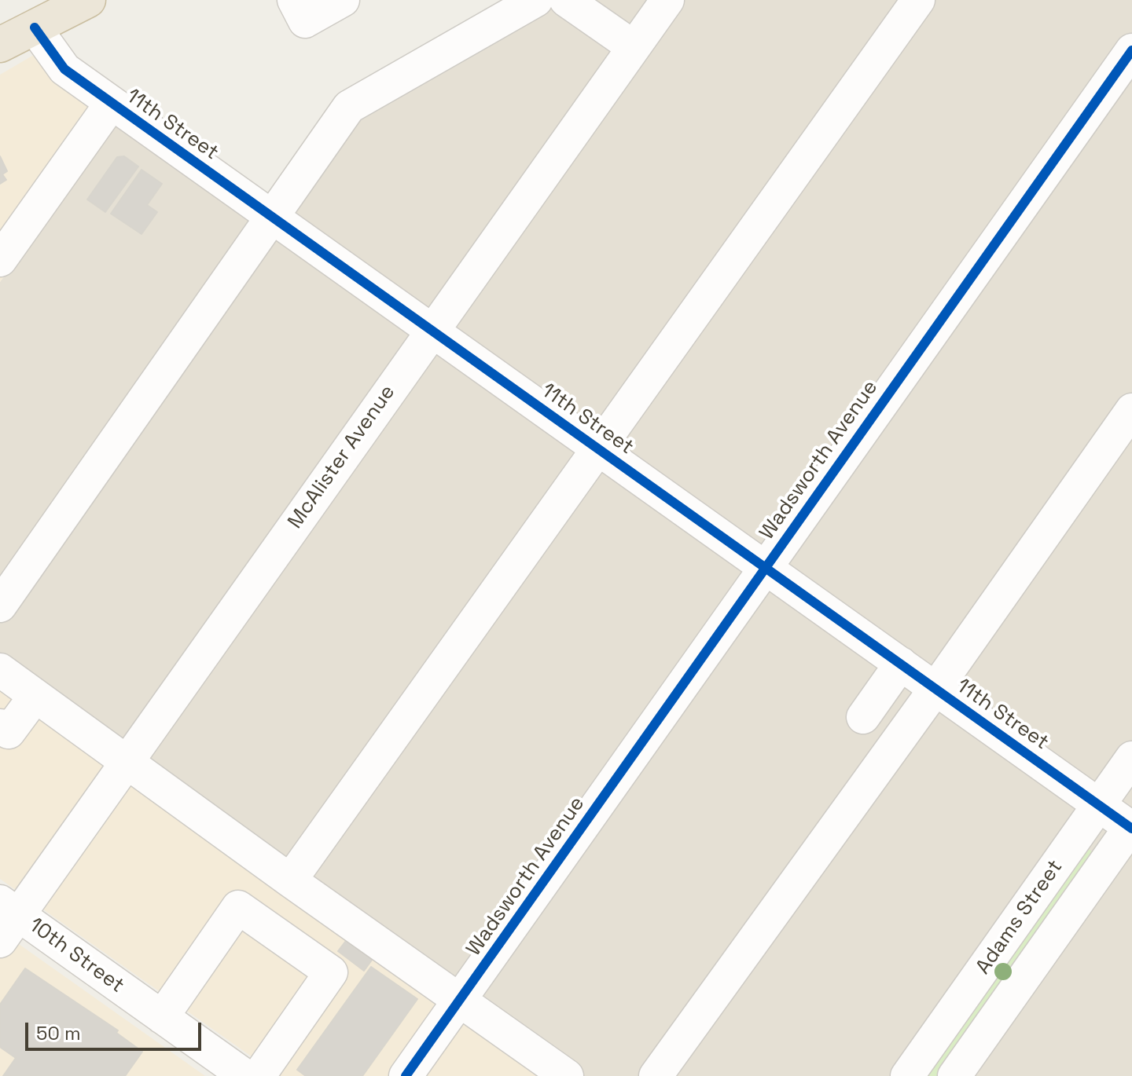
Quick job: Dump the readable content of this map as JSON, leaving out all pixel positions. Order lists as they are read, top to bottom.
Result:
{
  "streets": {
    "street": [
      "11th Street",
      "McAlister Avenue",
      "Wadsworth Avenue",
      "Adams Street",
      "10th Street"
    ]
  },
  "crossings": [
    ["11th Street", "McAlister Avenue"],
    ["11th Street", "Wadsworth Avenue"],
    ["11th Street", "Adams Street"],
    ["McAlister Avenue", "10th Street"]
  ],
  "scale_bar": "50 m"
}
